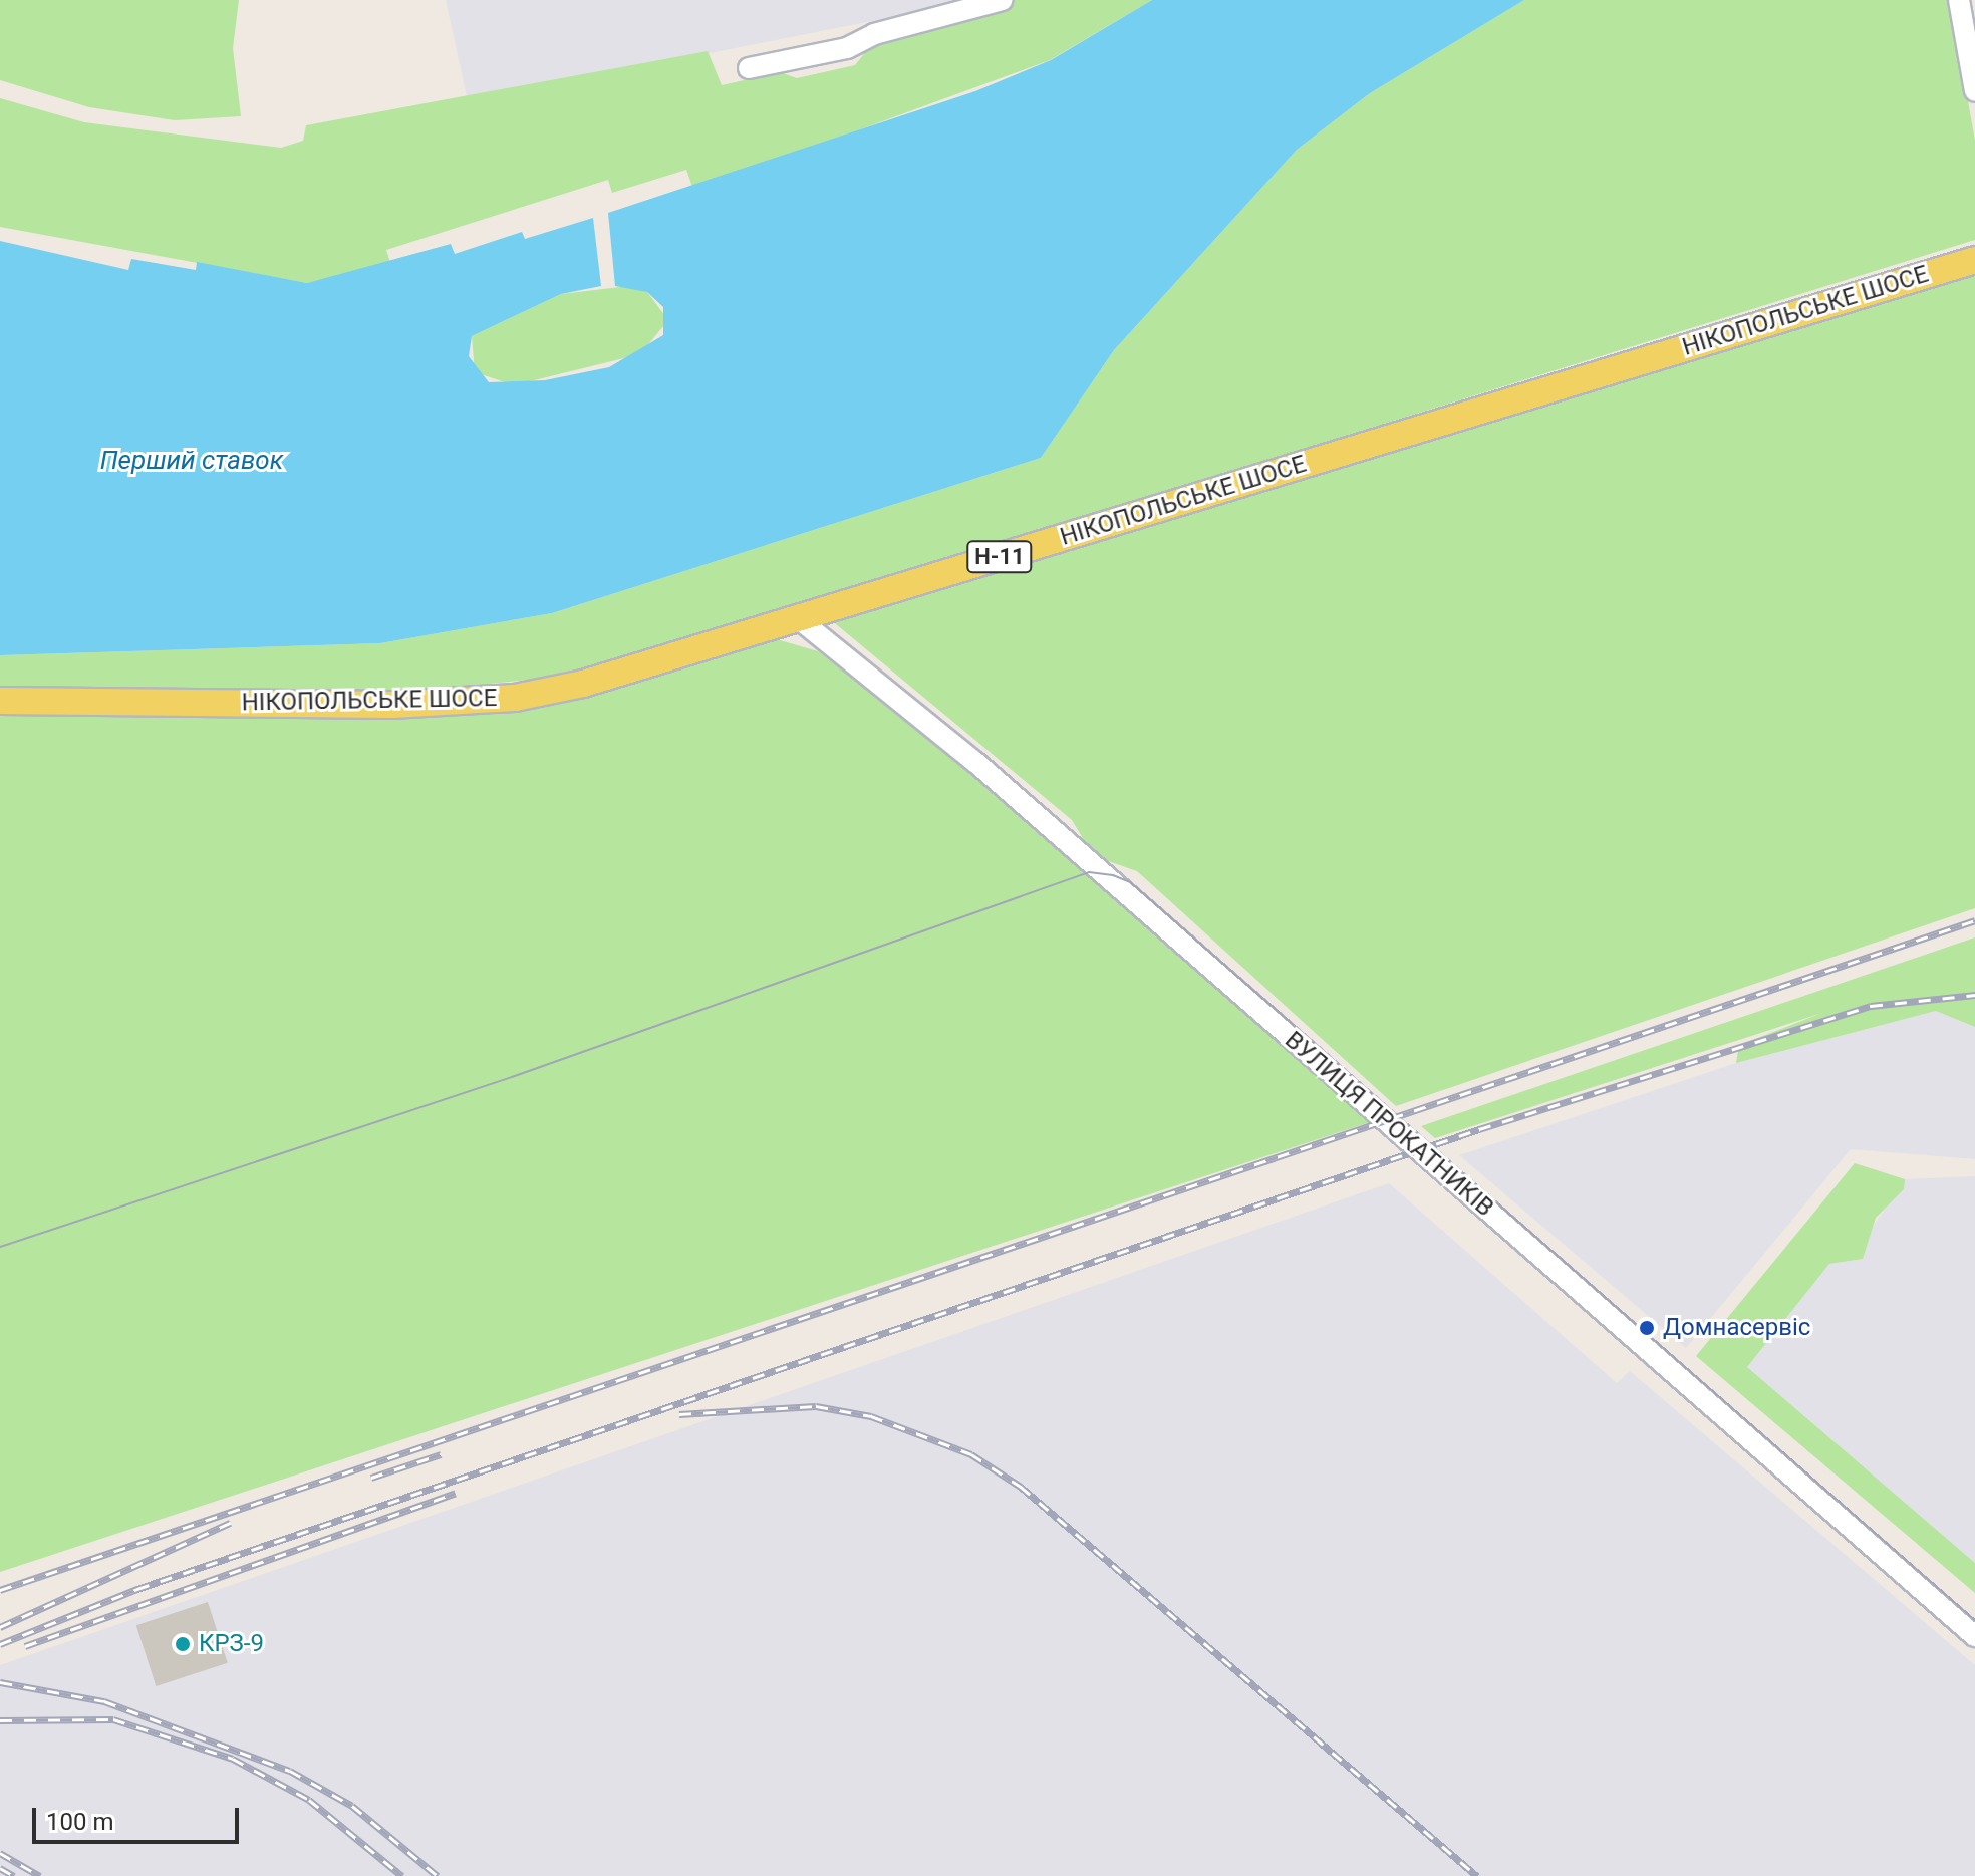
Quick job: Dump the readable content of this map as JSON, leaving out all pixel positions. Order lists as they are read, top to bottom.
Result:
{
  "streets": {
    "main road": ["НІКОПОЛЬСЬКЕ ШОСЕ", "Н-11"],
    "street": ["ВУЛИЦЯ ПРОКАТНИКІВ"]
  },
  "crossings": [
    ["НІКОПОЛЬСЬКЕ ШОСЕ", "ВУЛИЦЯ ПРОКАТНИКІВ"]
  ],
  "water": ["Перший ставок"],
  "places": ["Домнасервіс", "КРЗ-9"],
  "scale_bar": "100 m"
}
